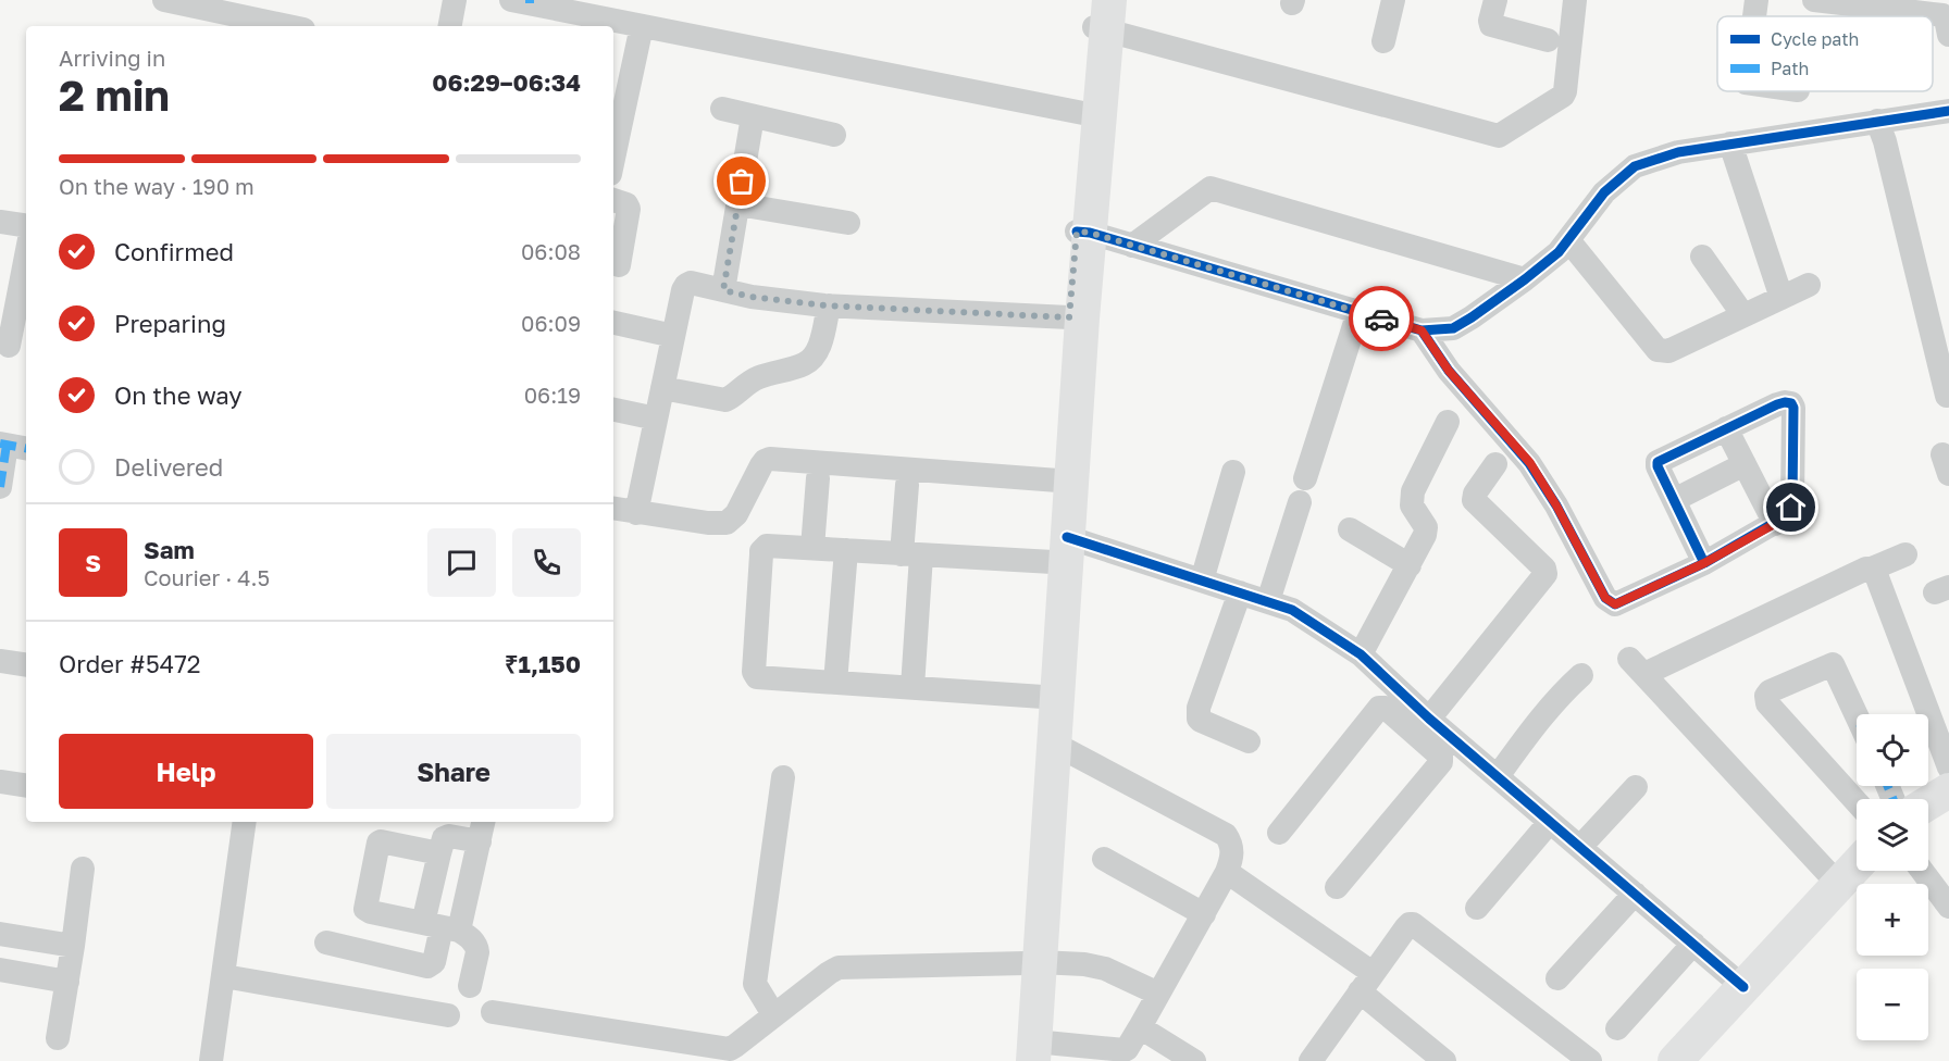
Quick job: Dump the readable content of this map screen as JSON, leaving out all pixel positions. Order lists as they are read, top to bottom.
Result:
{
  "legend": ["Cycle path", "Path"],
  "page": {
    "heading": ["2 min", "Arriving in", "06:29–06:34"],
    "panel": [
      "Sam",
      "Courier · 4.5",
      "Order #5472",
      "₹1,150"
    ],
    "bar": "On the way · 190 m",
    "list": [
      ["Confirmed", "06:08"],
      ["Preparing", "06:09"],
      ["On the way", "06:19"],
      "Delivered"
    ],
    "round": "S",
    "map_buttons": ["+", "−"],
    "buttons": ["Help", "Share"]
  }
}
